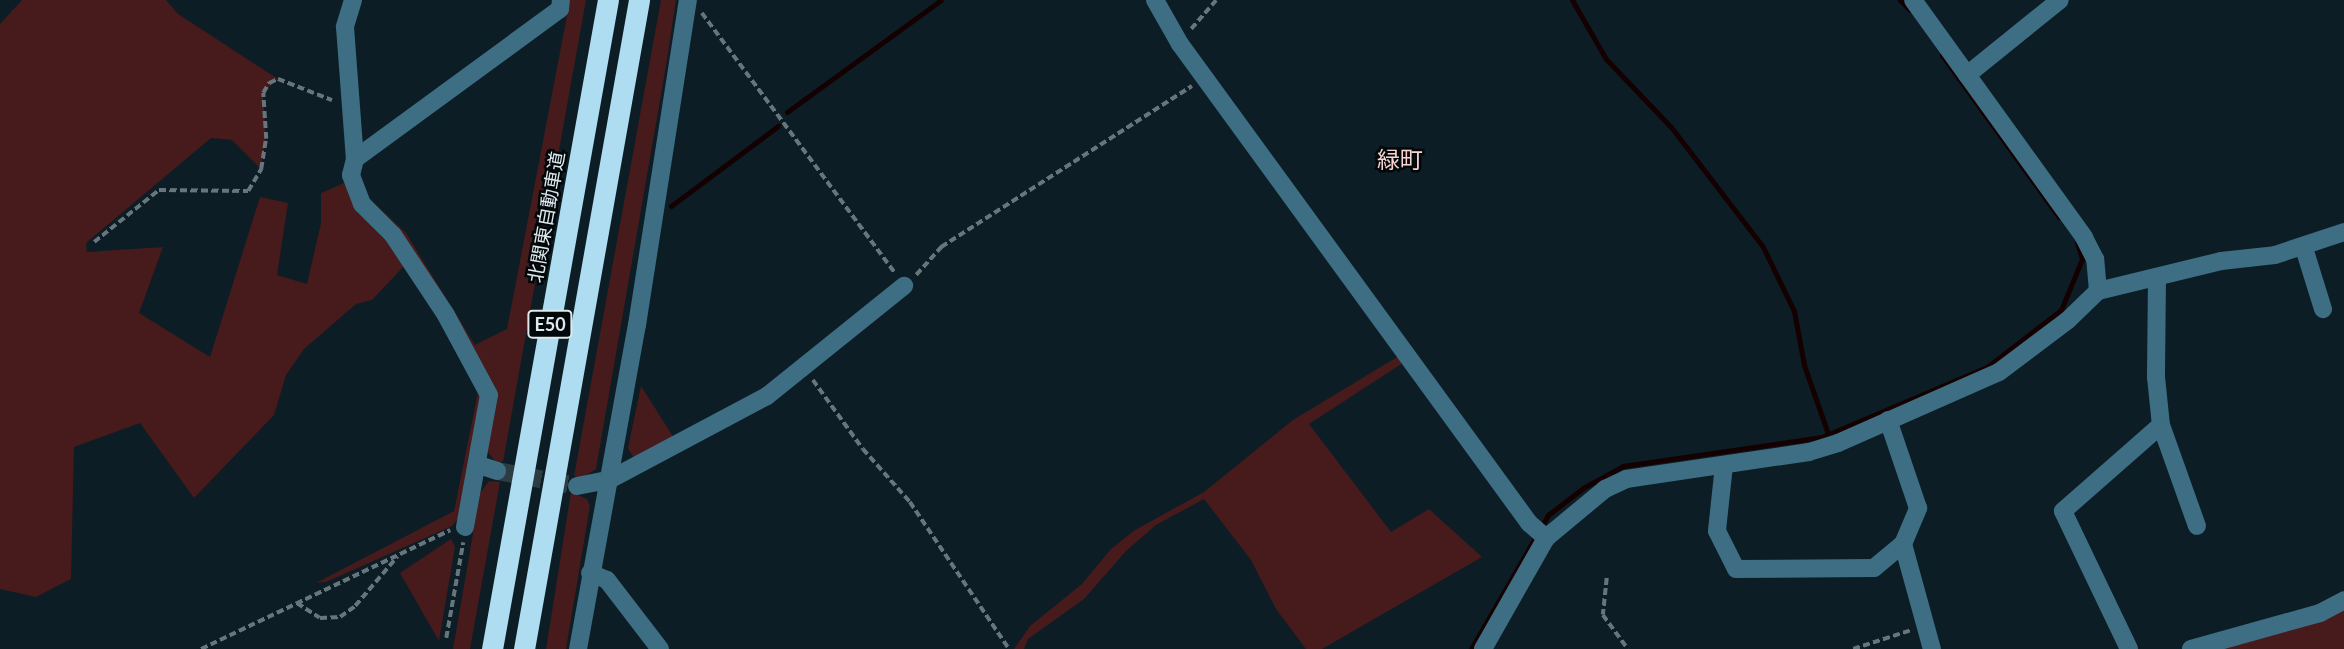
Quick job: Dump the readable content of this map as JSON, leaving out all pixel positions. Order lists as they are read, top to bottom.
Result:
{
  "streets": {
    "highway": ["北関東自動車道", "E50"]
  },
  "districts": ["緑町"]
}
